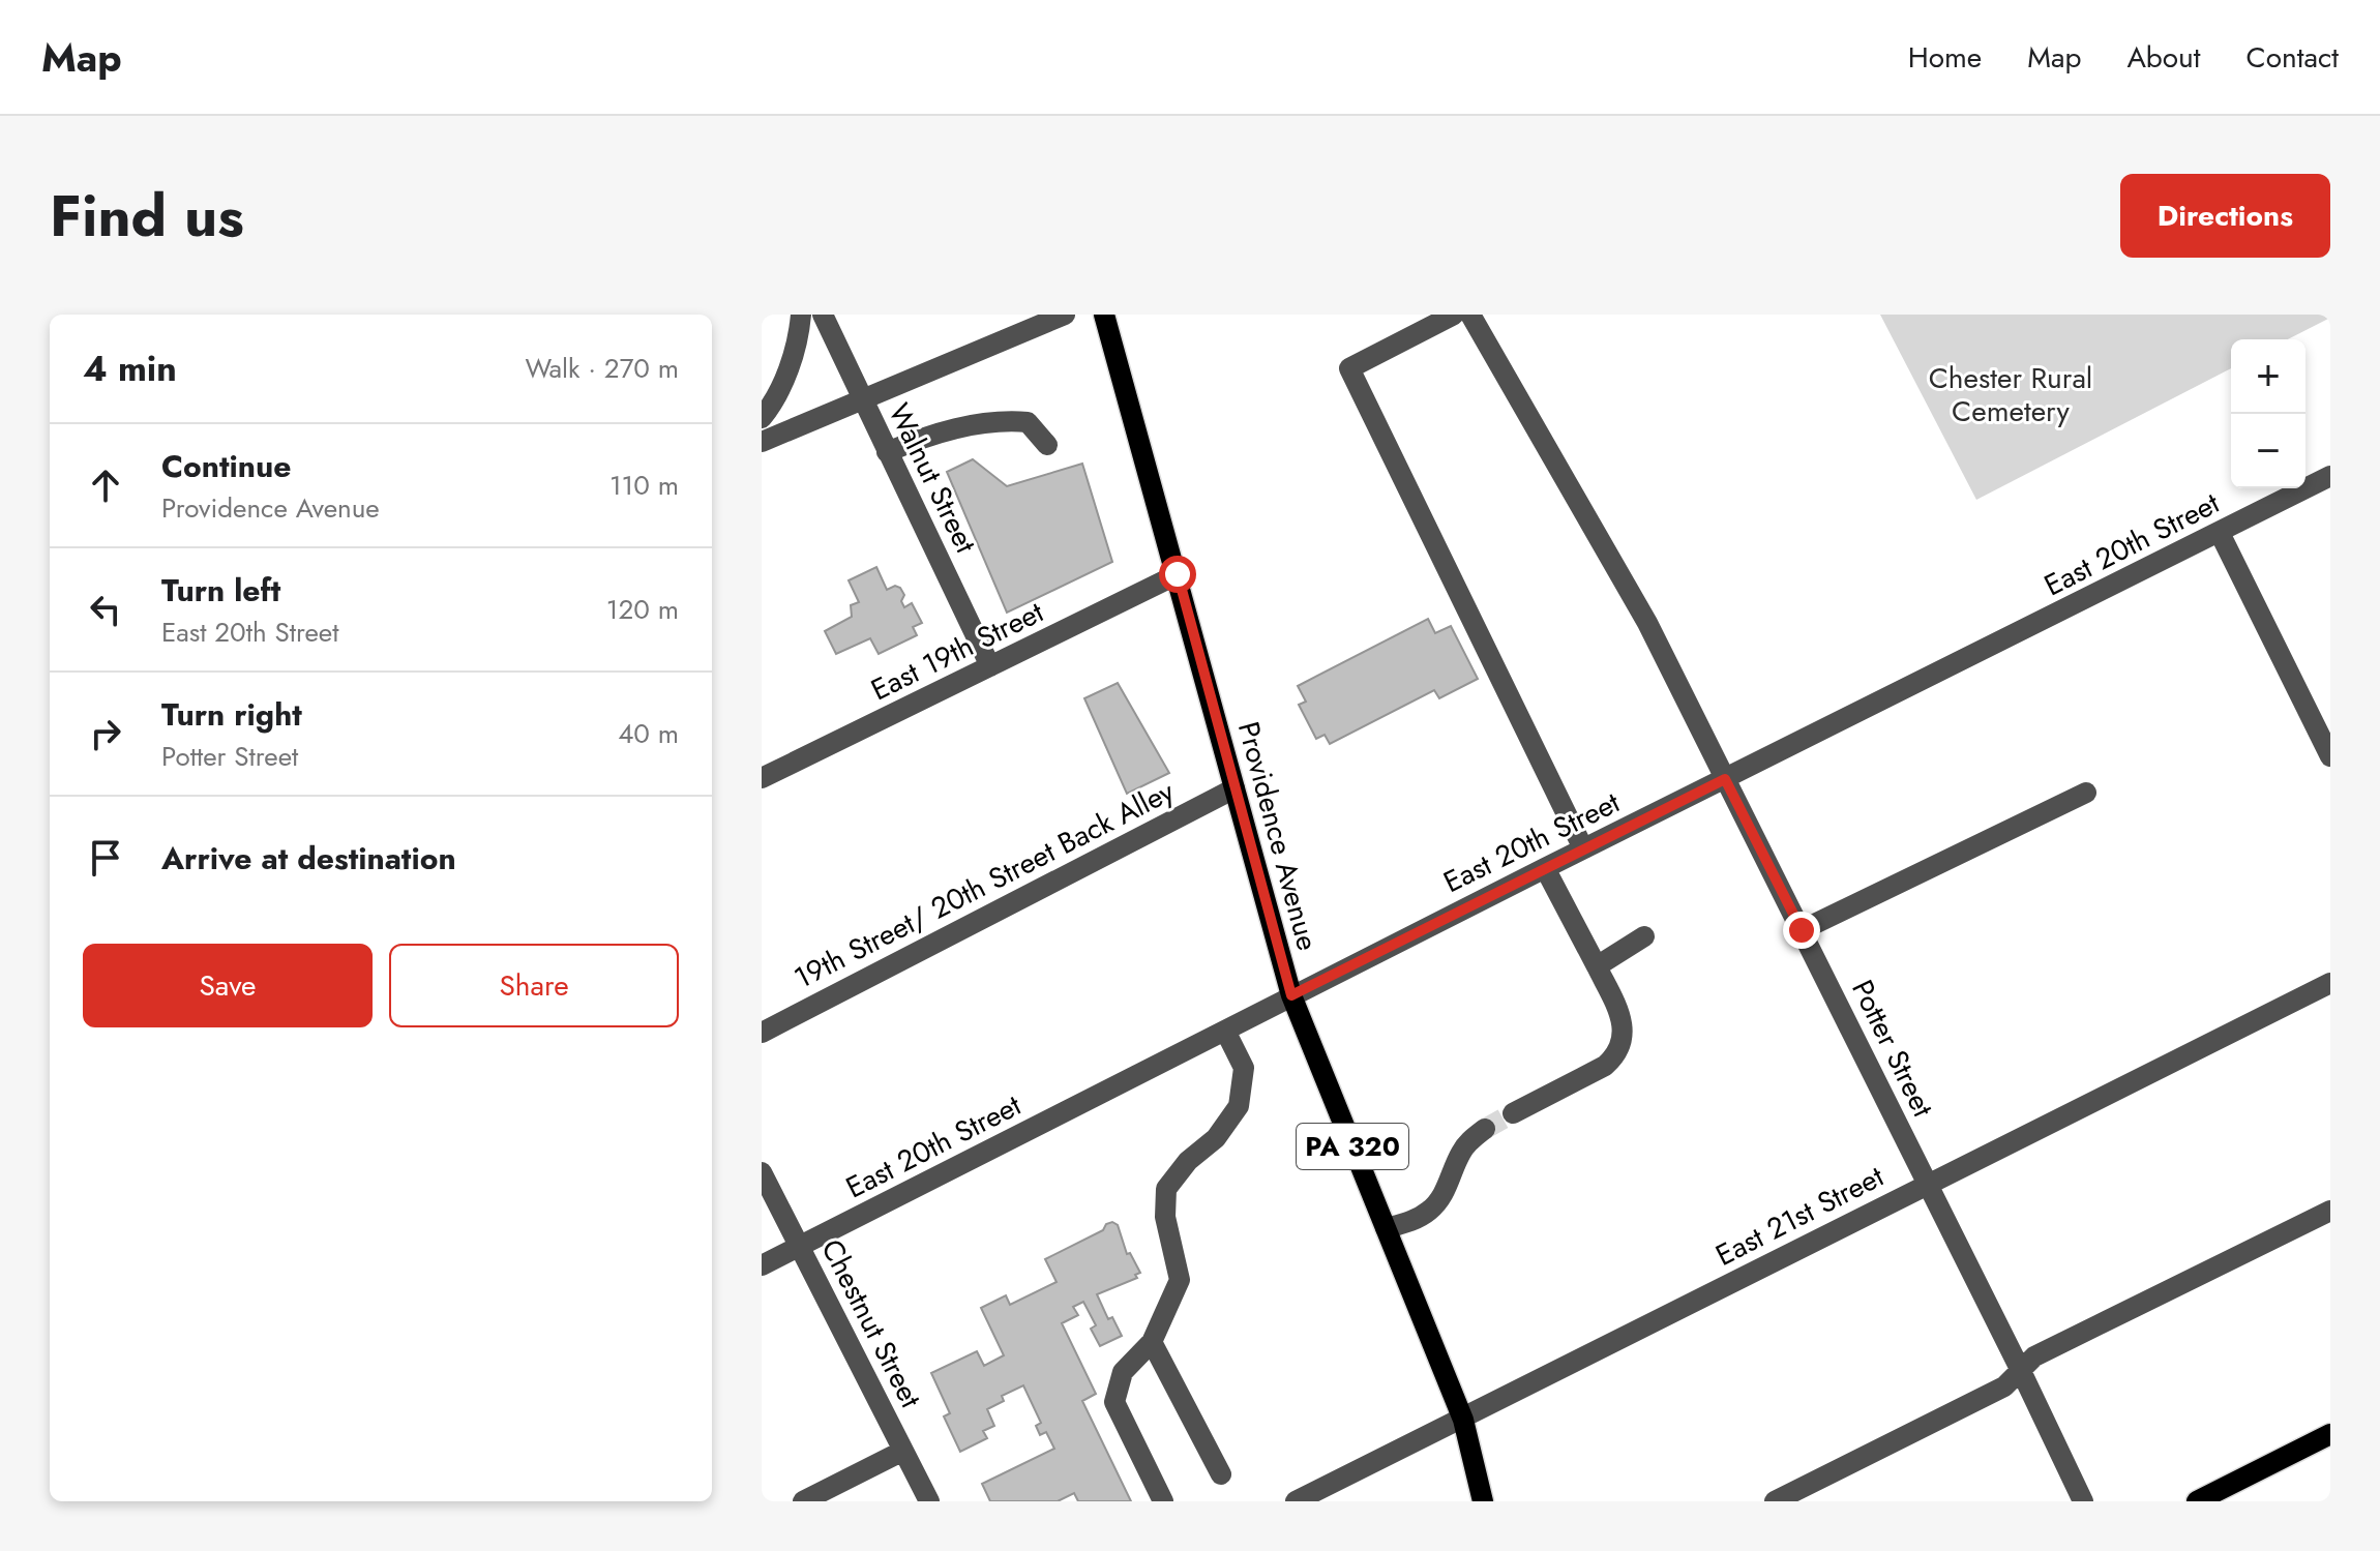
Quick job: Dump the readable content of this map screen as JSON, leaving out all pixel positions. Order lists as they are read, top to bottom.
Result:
{
  "streets": {
    "main road": ["Providence Avenue", "PA 320"],
    "street": [
      "Walnut Street",
      "East 20th Street",
      "East 19th Street",
      "19th Street/ 20th Street Back Alley",
      "Potter Street",
      "East 21st Street",
      "Chestnut Street"
    ]
  },
  "crossings": [
    ["Walnut Street", "East 19th Street"],
    ["East 20th Street", "Providence Avenue"],
    ["East 20th Street", "Potter Street"],
    ["East 20th Street", "Chestnut Street"],
    ["East 19th Street", "Providence Avenue"],
    ["Providence Avenue", "19th Street/ 20th Street Back Alley"],
    ["Providence Avenue", "East 21st Street"],
    ["Potter Street", "East 21st Street"]
  ],
  "parks": ["Chester Rural Cemetery"],
  "page": {
    "header": "Map",
    "nav": [
      "Home",
      "Map",
      "About",
      "Contact"
    ],
    "title": "Find us",
    "buttons": [
      "Directions",
      ["Save", "Share"]
    ],
    "heading": ["4 min", "Walk · 270 m"],
    "map_buttons": ["+", "−"],
    "list": [
      ["Continue", "Providence Avenue", "110 m"],
      ["Turn left", "East 20th Street", "120 m"],
      ["Turn right", "Potter Street", "40 m"],
      "Arrive at destination"
    ]
  }
}
